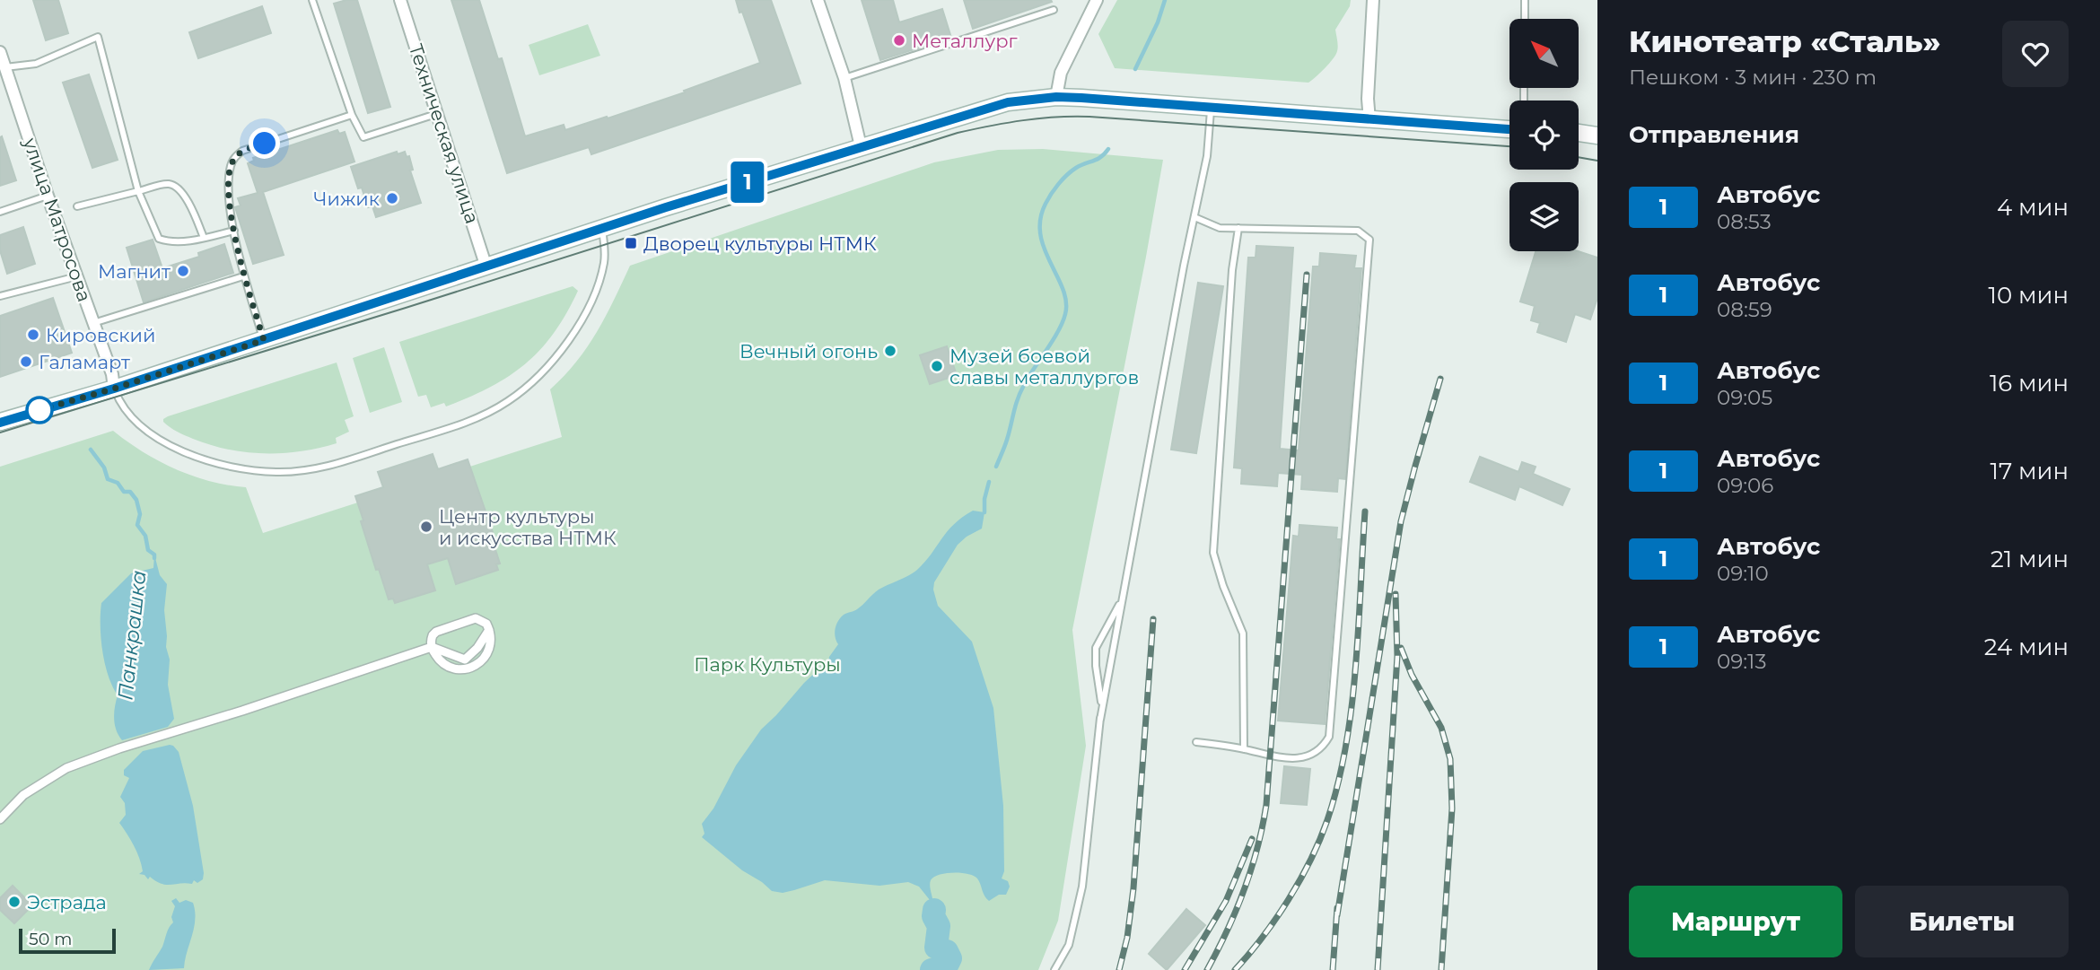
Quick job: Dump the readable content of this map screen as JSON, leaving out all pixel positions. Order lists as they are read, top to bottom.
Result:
{
  "streets": {
    "street": ["Техническая улица", "улица Матросова"]
  },
  "water": ["Панкрашка"],
  "parks": ["Парк Культуры"],
  "places": {
    "other": [
      "Металлург",
      "Чижик",
      "Магнит",
      "Кировский",
      "Вечный огонь",
      "Галамарт",
      "Музей боевой славы металлургов",
      "Центр культуры и искусства НТМК",
      "Эстрада"
    ],
    "transit": ["Дворец культуры НТМК"]
  },
  "lines": ["bus line 1"],
  "scale_bar": "50 m",
  "north": "top left",
  "page": {
    "on_map": "1",
    "heading": [
      ["Кинотеатр «Сталь»", "Пешком · 3 мин · 230 m"],
      "Отправления"
    ],
    "list": [
      {
        "mark": "1",
        "name": "Автобус",
        "note": "08:53",
        "value": "4 мин"
      },
      {
        "mark": "1",
        "name": "Автобус",
        "note": "08:59",
        "value": "10 мин"
      },
      {
        "mark": "1",
        "name": "Автобус",
        "note": "09:05",
        "value": "16 мин"
      },
      {
        "mark": "1",
        "name": "Автобус",
        "note": "09:06",
        "value": "17 мин"
      },
      {
        "mark": "1",
        "name": "Автобус",
        "note": "09:10",
        "value": "21 мин"
      },
      {
        "mark": "1",
        "name": "Автобус",
        "note": "09:13",
        "value": "24 мин"
      }
    ],
    "buttons": ["Маршрут", "Билеты"],
    "scale": "50 m"
  }
}
